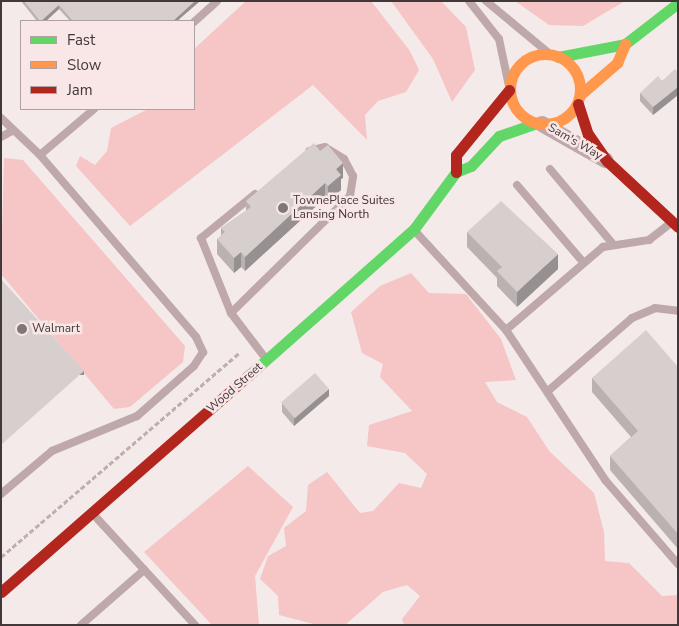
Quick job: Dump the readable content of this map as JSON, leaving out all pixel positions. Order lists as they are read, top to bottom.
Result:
{
  "streets": {
    "street": ["Sam's Way", "Wood Street"]
  },
  "crossings": [
    ["Sam's Way", "Wood Street"]
  ],
  "places": ["TownePlace Suites Lansing North", "Walmart"],
  "legend": ["Fast", "Slow", "Jam"]
}
